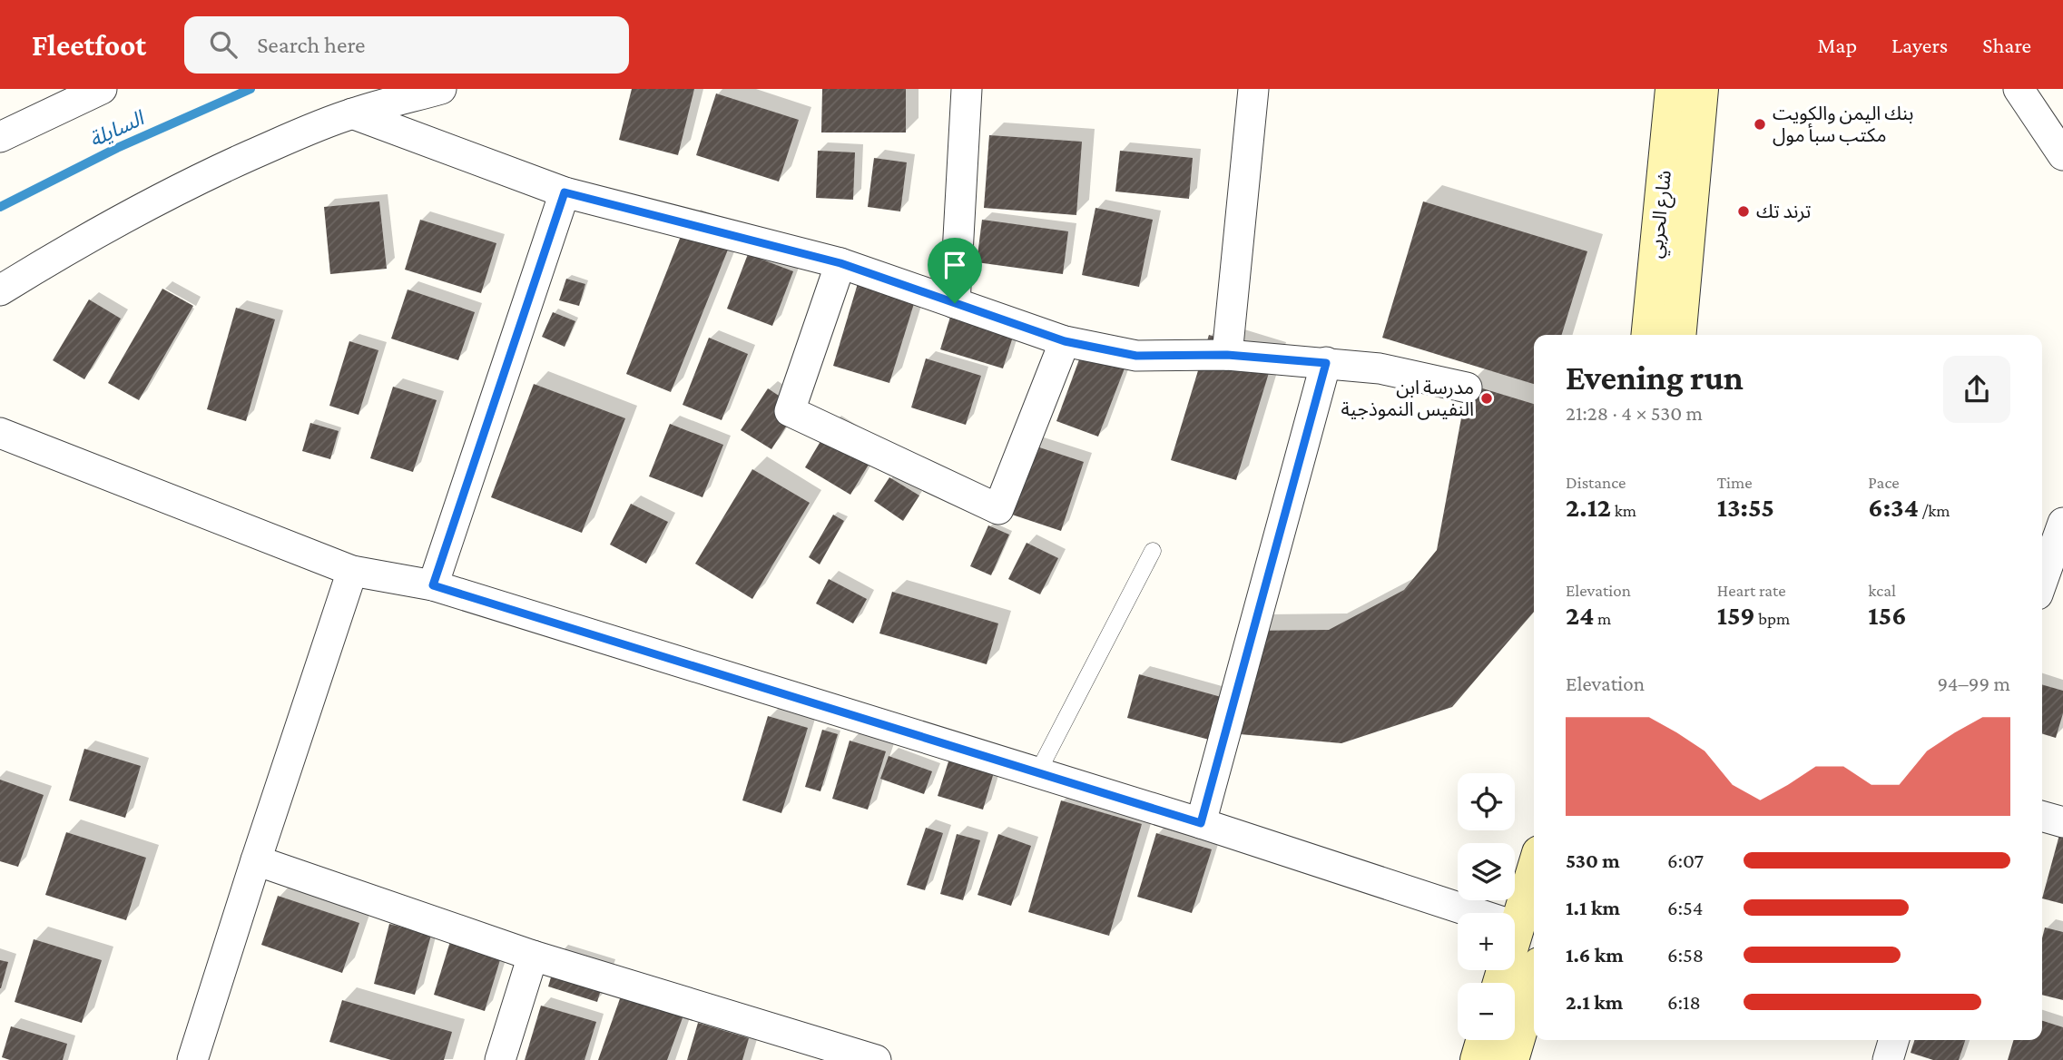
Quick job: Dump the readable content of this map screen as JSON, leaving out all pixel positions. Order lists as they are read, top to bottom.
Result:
{
  "streets": {
    "street": ["شارع الحربي"]
  },
  "water": ["السايلة"],
  "places": ["بنك اليمن والكويت مكتب سبأ مول", "ترند تك", "مدرسة ابن النفيس النموذجية"],
  "page": {
    "header": "Fleetfoot",
    "search": "Search here",
    "nav": ["Map", "Layers", "Share"],
    "heading": ["Evening run", "21:28 · 4 × 530 m"],
    "stats": [
      ["Distance", "2.12 km"],
      ["Time", "13:55"],
      ["Pace", "6:34 /km"],
      ["Elevation", "24 m"],
      ["Heart rate", "159 bpm"],
      ["kcal", "156"]
    ],
    "chart": ["Elevation", "94–99 m"],
    "map_buttons": ["+", "−"],
    "list": [
      {
        "name": "530 m",
        "note": "6:07"
      },
      {
        "name": "1.1 km",
        "note": "6:54"
      },
      {
        "name": "1.6 km",
        "note": "6:58"
      },
      {
        "name": "2.1 km",
        "note": "6:18"
      }
    ]
  }
}
